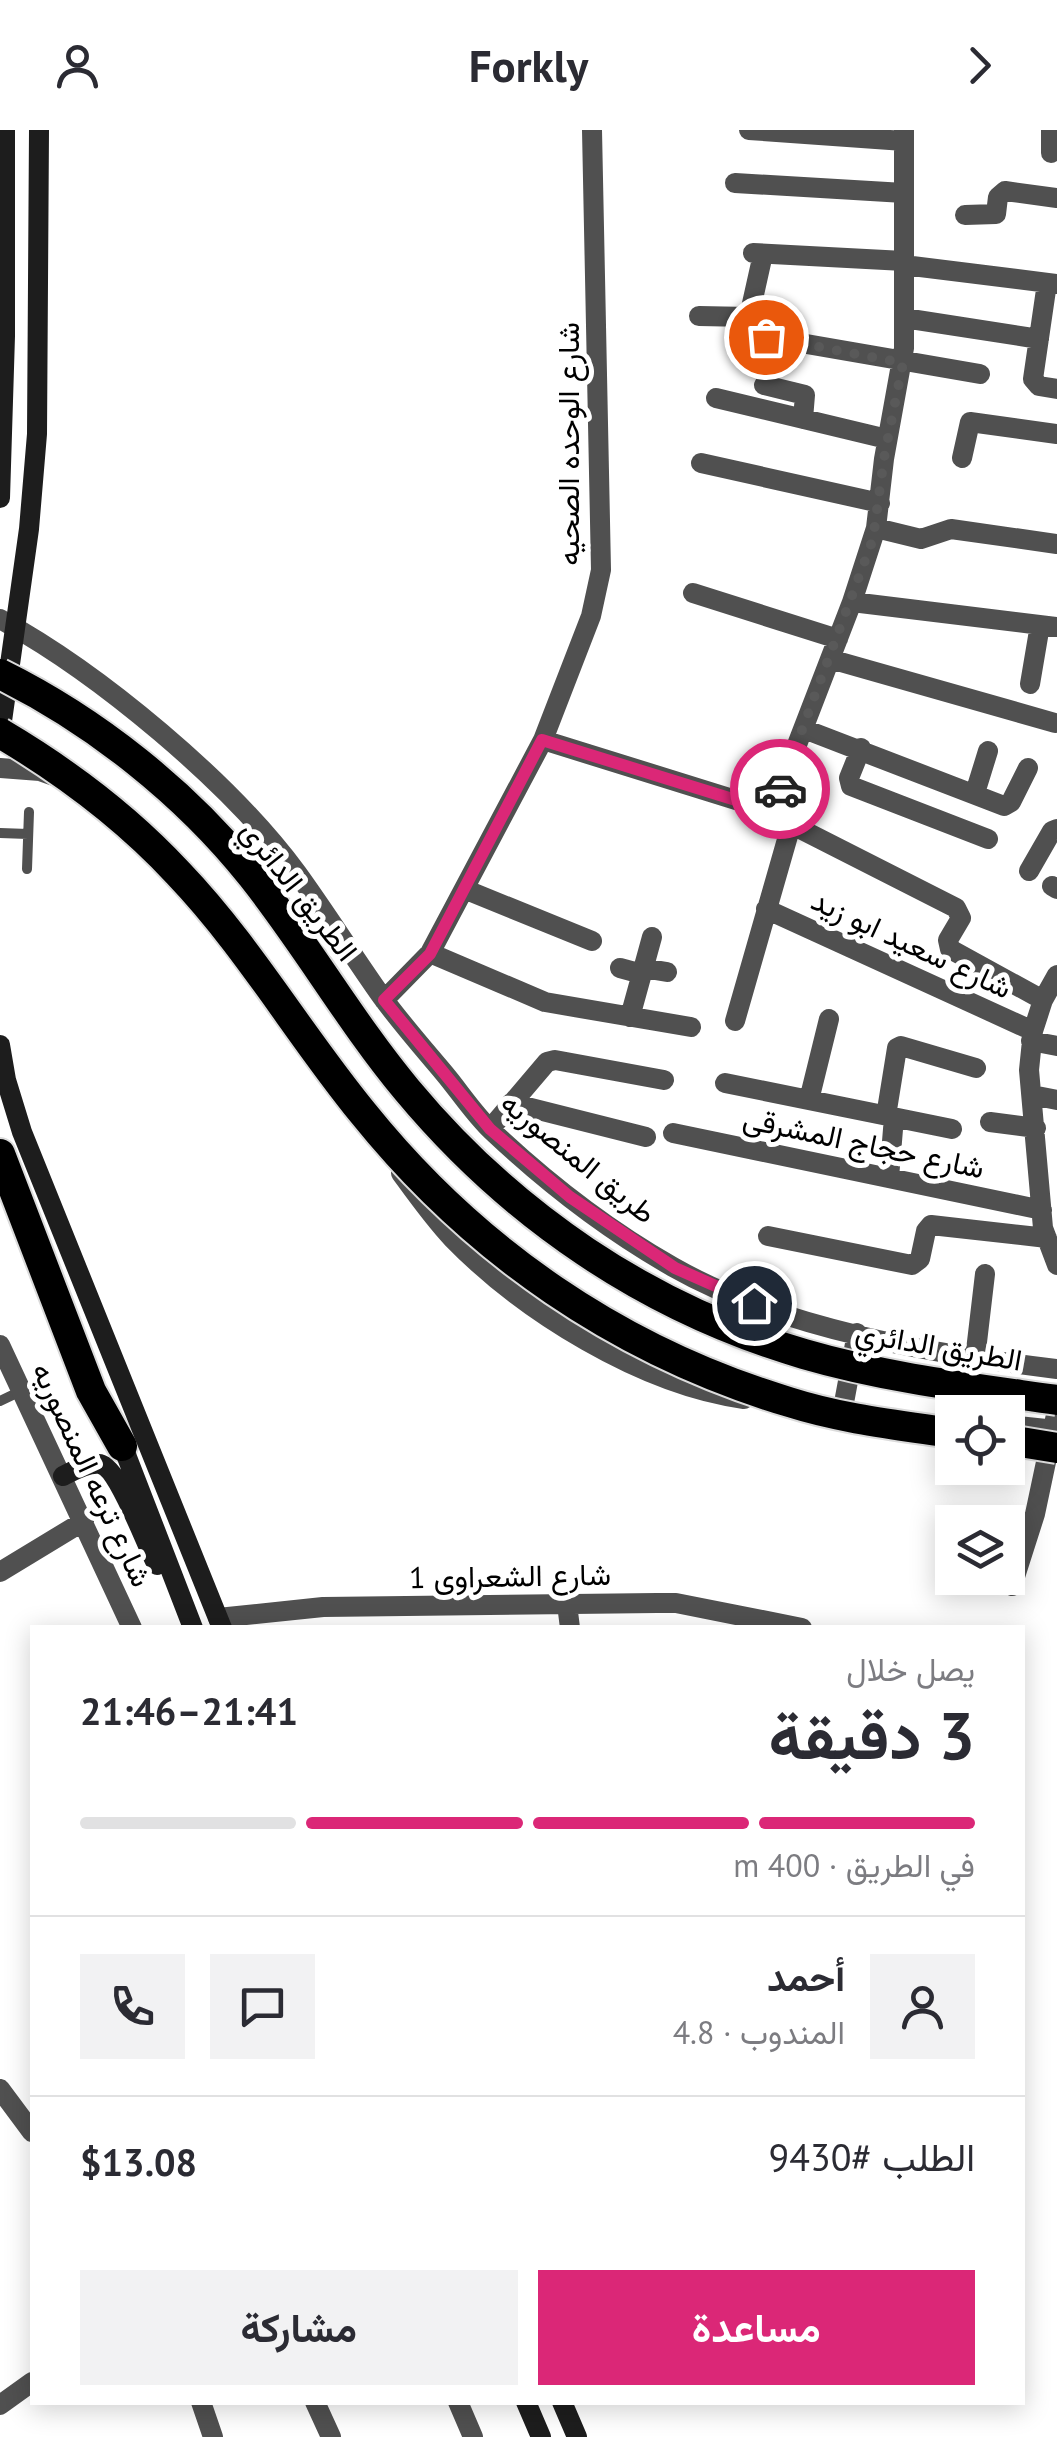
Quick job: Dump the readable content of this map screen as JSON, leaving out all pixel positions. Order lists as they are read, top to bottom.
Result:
{
  "streets": {
    "highway": ["الطريق الدائري"],
    "street": [
      "شارع الوحده الصحيه",
      "شارع سعيد ابو زيد",
      "شارع حجاج المشرقى",
      "طريق المنصوريه",
      "شارع ترعه المنصوريه",
      "شارع الشعراوى 1"
    ]
  },
  "crossings": [
    ["شارع الوحده الصحيه", "طريق المنصوريه"]
  ],
  "page": {
    "header": "Forkly",
    "heading": ["3 دقيقة", "يصل خلال", "21:41–21:46"],
    "panel": [
      "أحمد",
      "المندوب · 4.8",
      "الطلب #9430",
      "$13.08"
    ],
    "bar": "في الطريق · 400 m",
    "buttons": ["مساعدة", "مشاركة"]
  }
}
